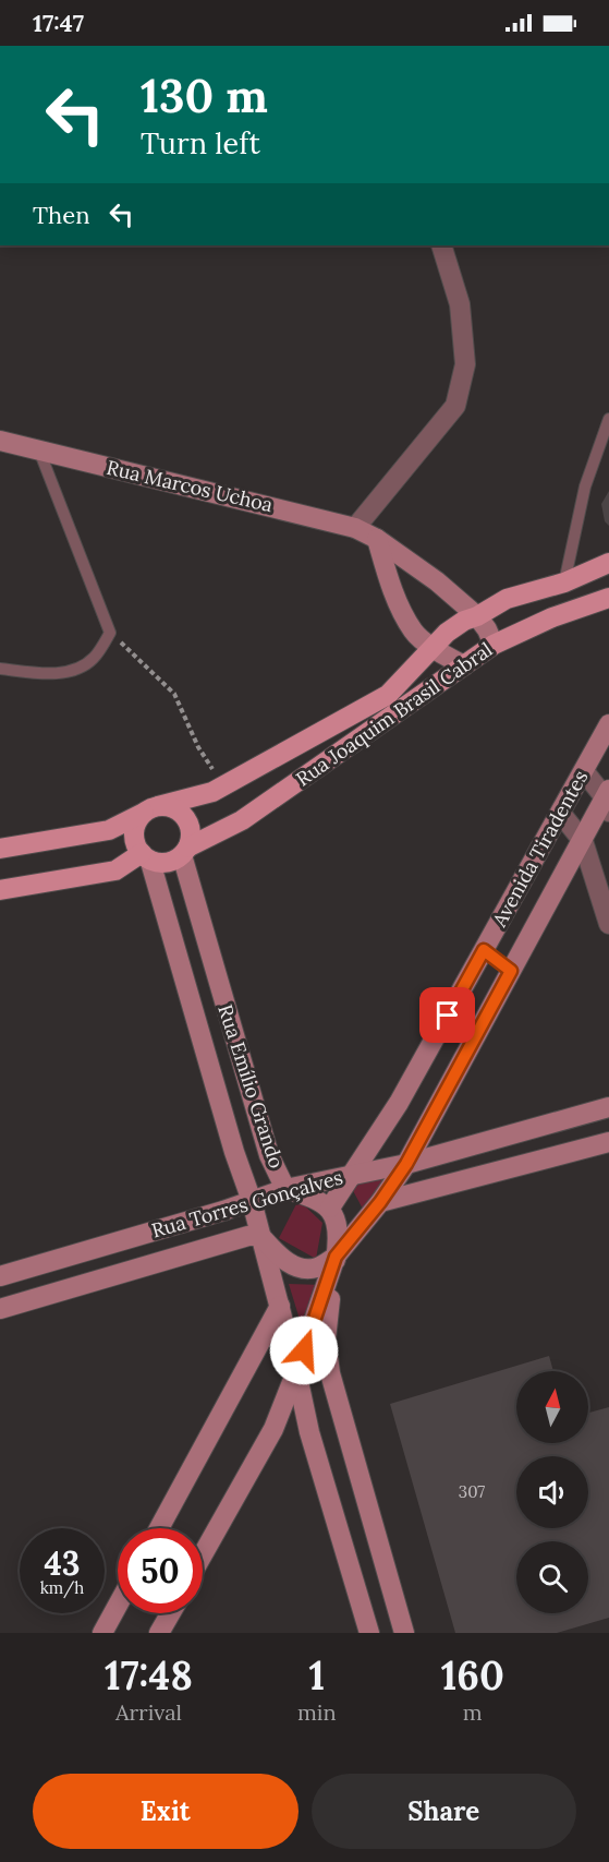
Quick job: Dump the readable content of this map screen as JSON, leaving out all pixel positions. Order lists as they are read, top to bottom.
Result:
{
  "streets": {
    "main road": [
      "Rua Marcos Uchoa",
      "Rua Joaquim Brasil Cabral",
      "Avenida Tiradentes",
      "Rua Emílio Grando",
      "Rua Torres Gonçalves"
    ]
  },
  "crossings": [
    ["Rua Marcos Uchoa", "Rua Joaquim Brasil Cabral"],
    ["Rua Joaquim Brasil Cabral", "Rua Emílio Grando"],
    ["Avenida Tiradentes", "Rua Emílio Grando"],
    ["Avenida Tiradentes", "Rua Torres Gonçalves"],
    ["Rua Emílio Grando", "Rua Torres Gonçalves"]
  ],
  "house_numbers": ["307"],
  "north": "top",
  "page": {
    "status": "17:47",
    "turn": ["130 m", "Turn left"],
    "then": "Then",
    "speed": "43 km/h",
    "limit": "50",
    "eta": [
      "17:48",
      "Arrival",
      "1",
      "min",
      "160",
      "m"
    ],
    "buttons": ["Exit", "Share"]
  }
}
